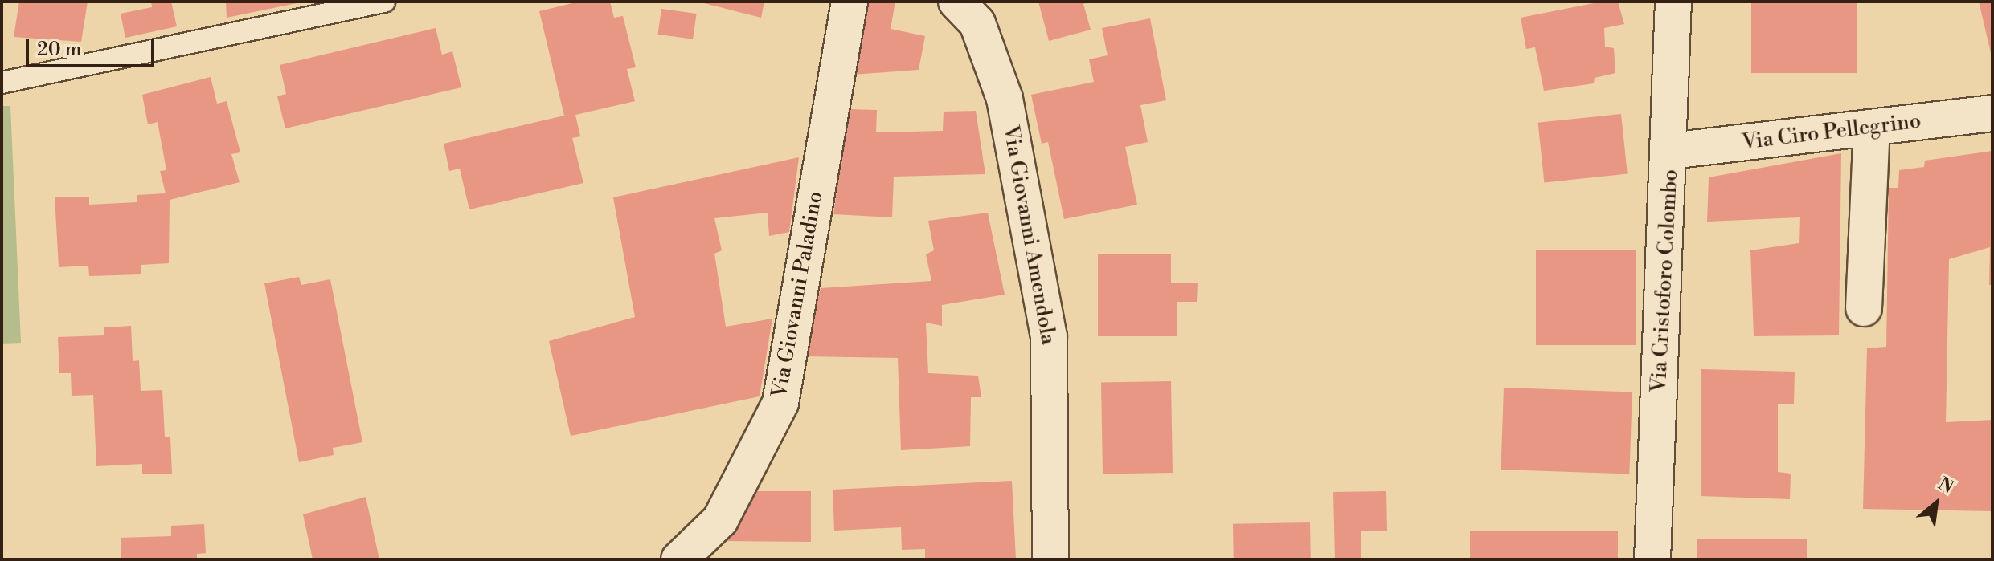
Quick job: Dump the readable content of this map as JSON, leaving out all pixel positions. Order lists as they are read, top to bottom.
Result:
{
  "streets": {
    "street": [
      "Via Ciro Pellegrino",
      "Via Giovanni Amendola",
      "Via Cristoforo Colombo",
      "Via Giovanni Paladino"
    ]
  },
  "crossings": [
    ["Via Ciro Pellegrino", "Via Cristoforo Colombo"]
  ],
  "scale_bar": "20 m",
  "north": "top right"
}
